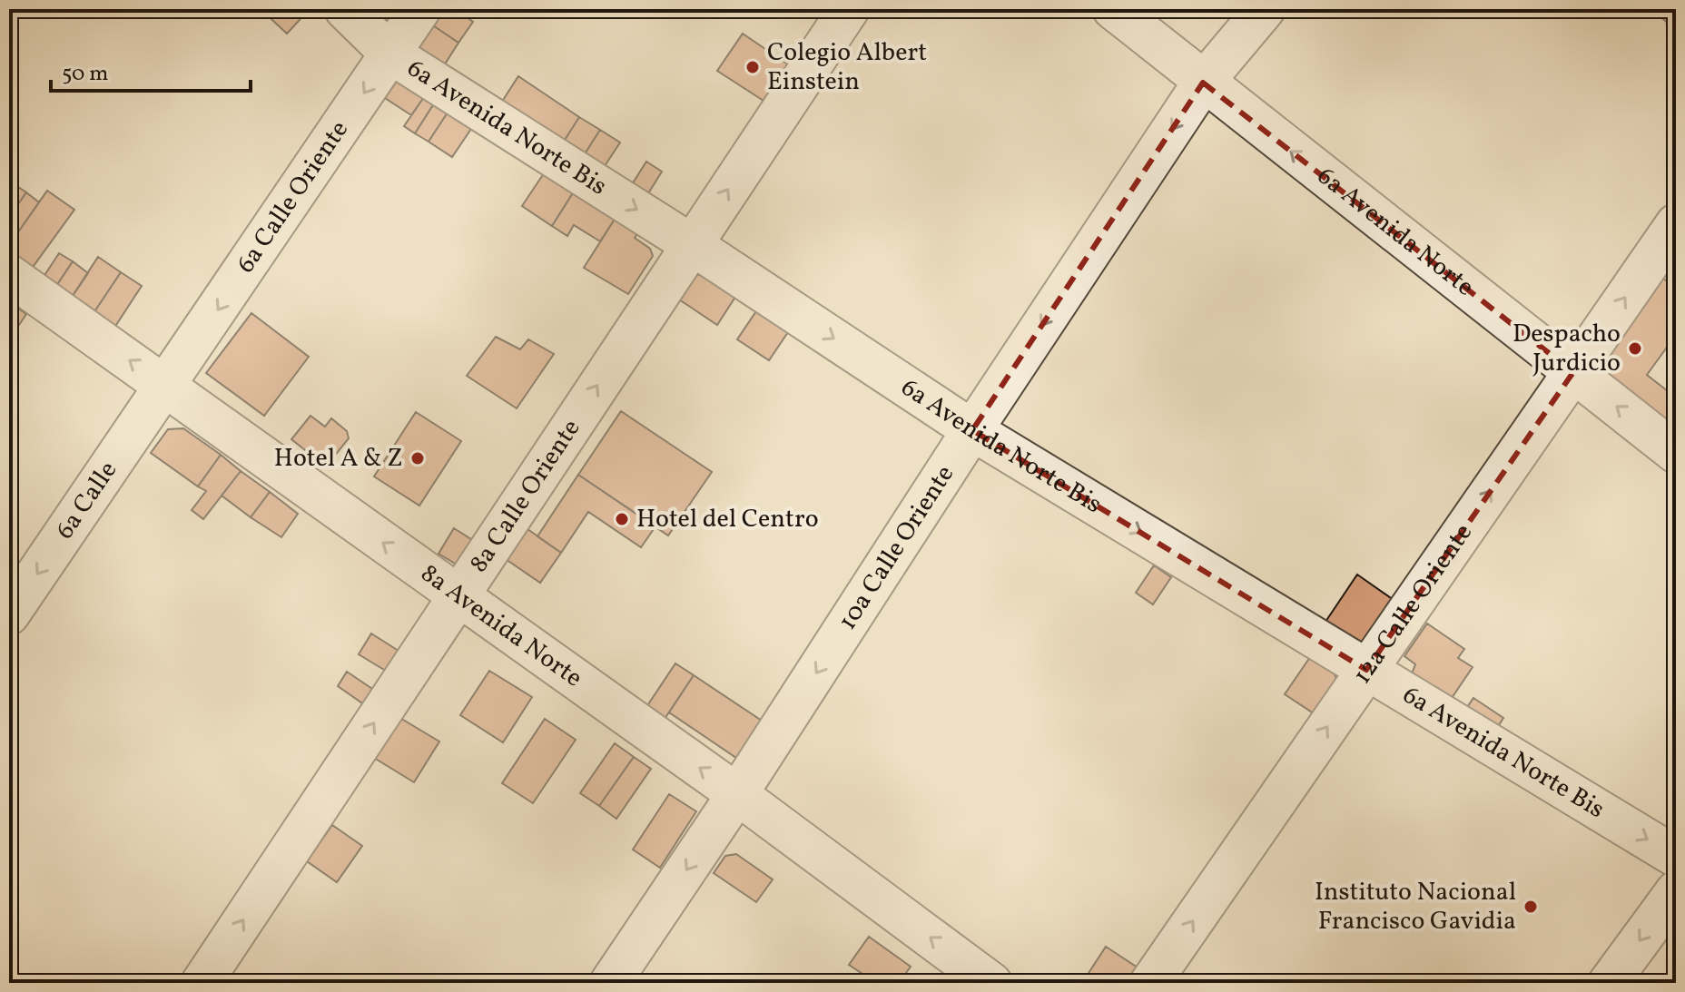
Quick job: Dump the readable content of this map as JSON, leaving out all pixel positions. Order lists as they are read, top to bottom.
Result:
{
  "streets": {
    "street": [
      "6a Avenida Norte Bis",
      "6a Calle Oriente",
      "6a Avenida Norte",
      "8a Calle Oriente",
      "6a Calle",
      "10a Calle Oriente",
      "12a Calle Oriente",
      "8a Avenida Norte"
    ]
  },
  "crossings": [
    ["6a Avenida Norte Bis", "6a Calle Oriente"],
    ["6a Avenida Norte Bis", "8a Calle Oriente"],
    ["6a Avenida Norte Bis", "10a Calle Oriente"],
    ["6a Avenida Norte Bis", "12a Calle Oriente"],
    ["6a Calle Oriente", "6a Calle"],
    ["6a Calle Oriente", "8a Avenida Norte"],
    ["6a Avenida Norte", "10a Calle Oriente"],
    ["6a Avenida Norte", "12a Calle Oriente"],
    ["8a Calle Oriente", "8a Avenida Norte"],
    ["6a Calle", "8a Avenida Norte"],
    ["10a Calle Oriente", "8a Avenida Norte"]
  ],
  "one_way": [
    "6a Avenida Norte Bis",
    "6a Calle Oriente",
    "6a Avenida Norte",
    "8a Calle Oriente",
    "6a Calle",
    "10a Calle Oriente",
    "12a Calle Oriente",
    "8a Avenida Norte"
  ],
  "places": [
    "Colegio Albert Einstein",
    "Despacho Jurdicio",
    "Hotel A & Z",
    "Hotel del Centro",
    "Instituto Nacional Francisco Gavidia"
  ],
  "scale_bar": "50 m"
}
